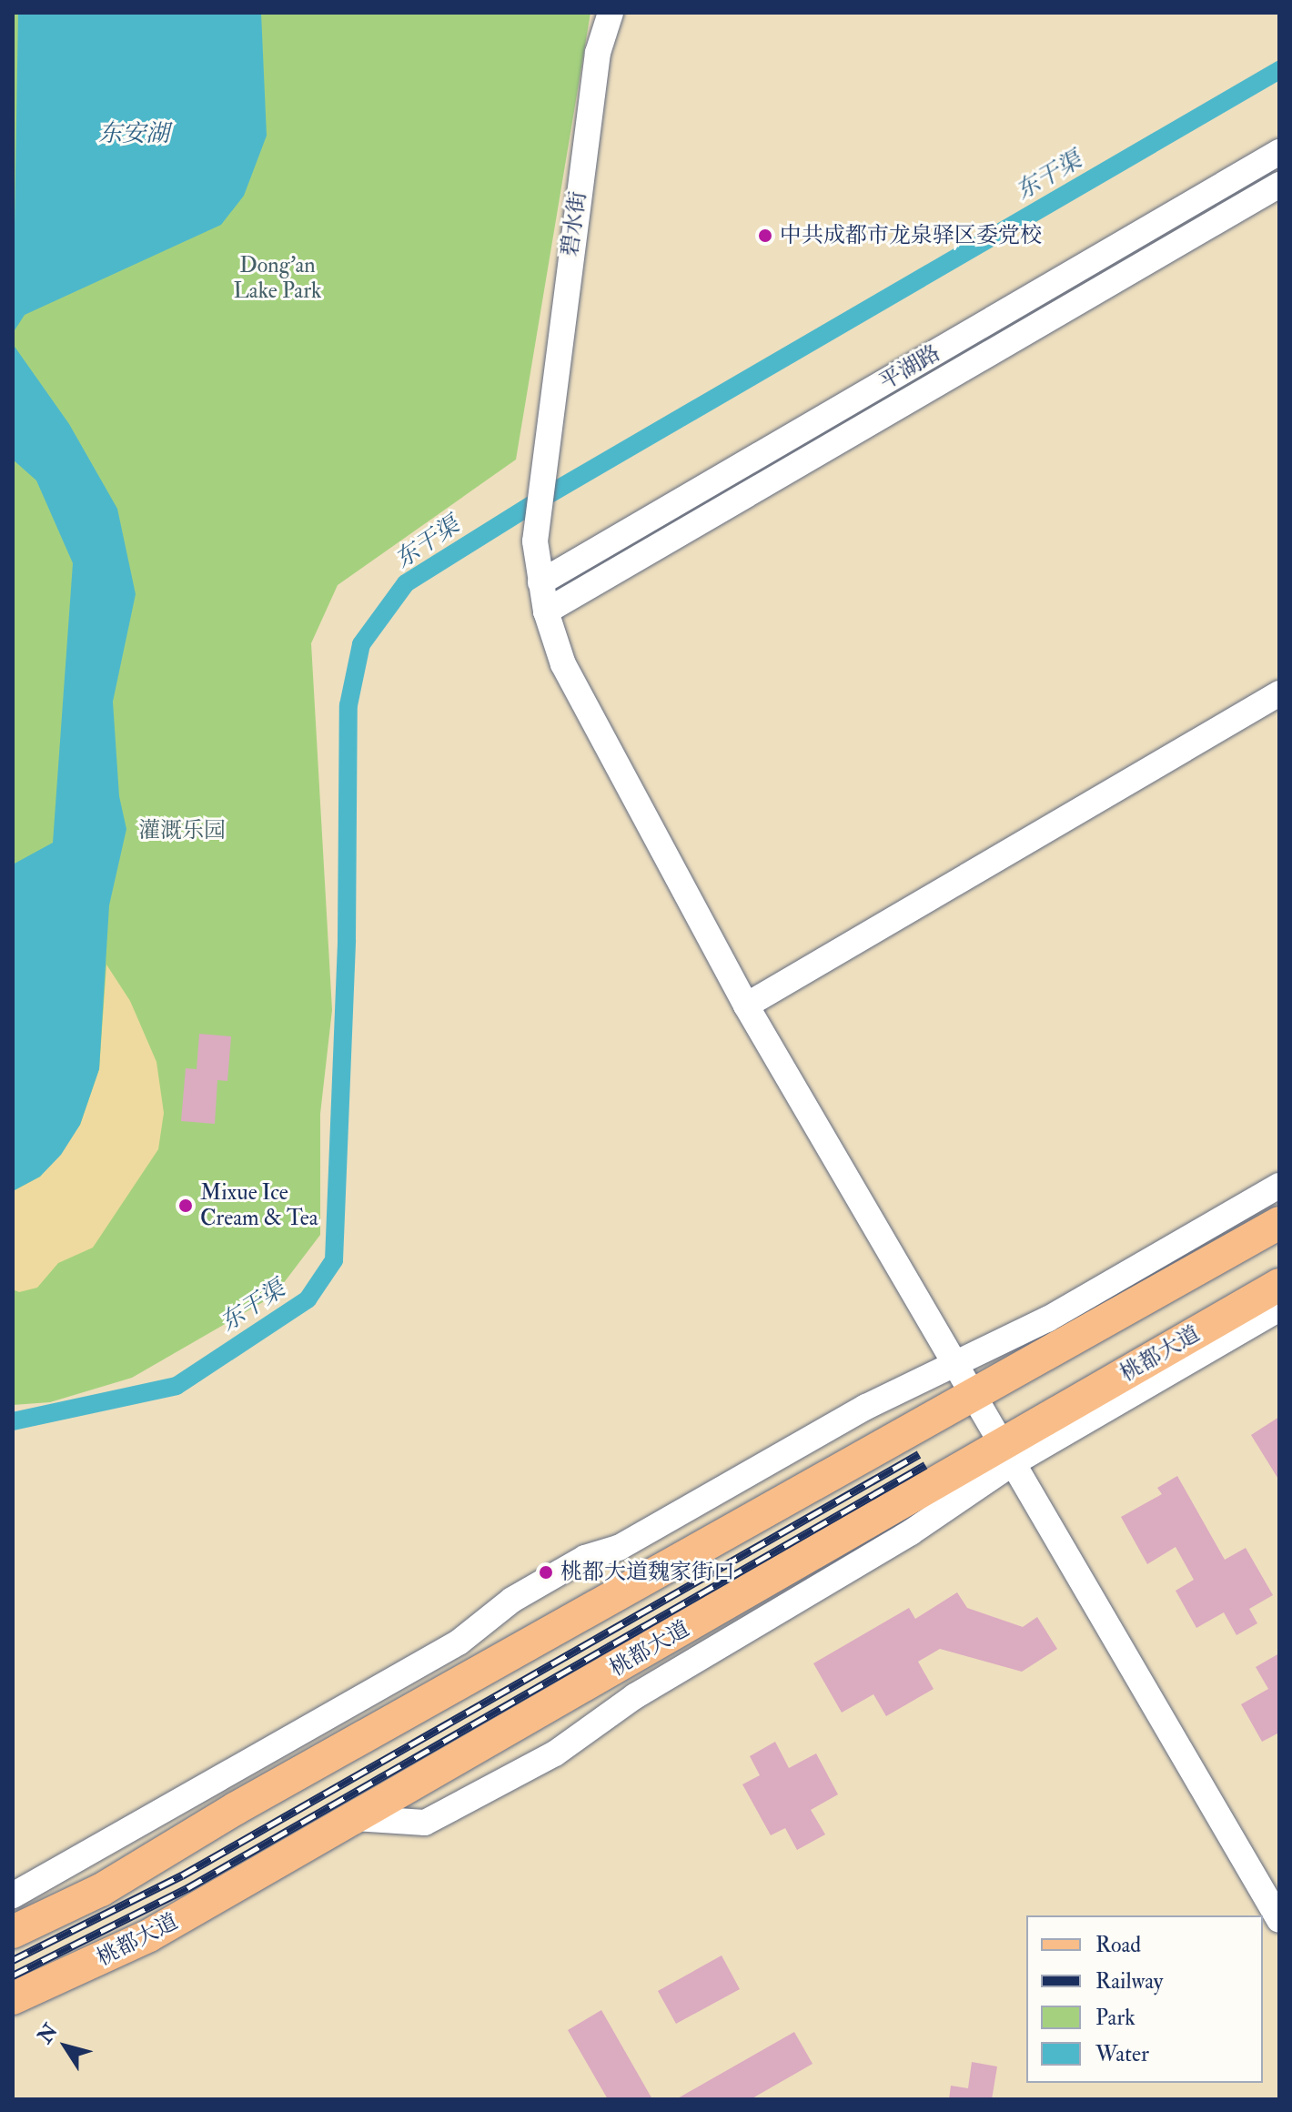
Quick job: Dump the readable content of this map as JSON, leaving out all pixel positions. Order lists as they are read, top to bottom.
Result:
{
  "streets": {
    "main road": ["桃都大道"],
    "street": ["碧水街", "平湖路"]
  },
  "crossings": [
    ["碧水街", "平湖路"],
    ["碧水街", "桃都大道"]
  ],
  "water": ["东安湖", "东干渠"],
  "parks": ["Dong'an Lake Park", "灌溉乐园"],
  "places": ["中共成都市龙泉驿区委党校", "Mixue Ice Cream & Tea", "桃都大道魏家街口"],
  "legend": [
    "Road",
    "Railway",
    "Park",
    "Water"
  ],
  "north": "top left"
}
